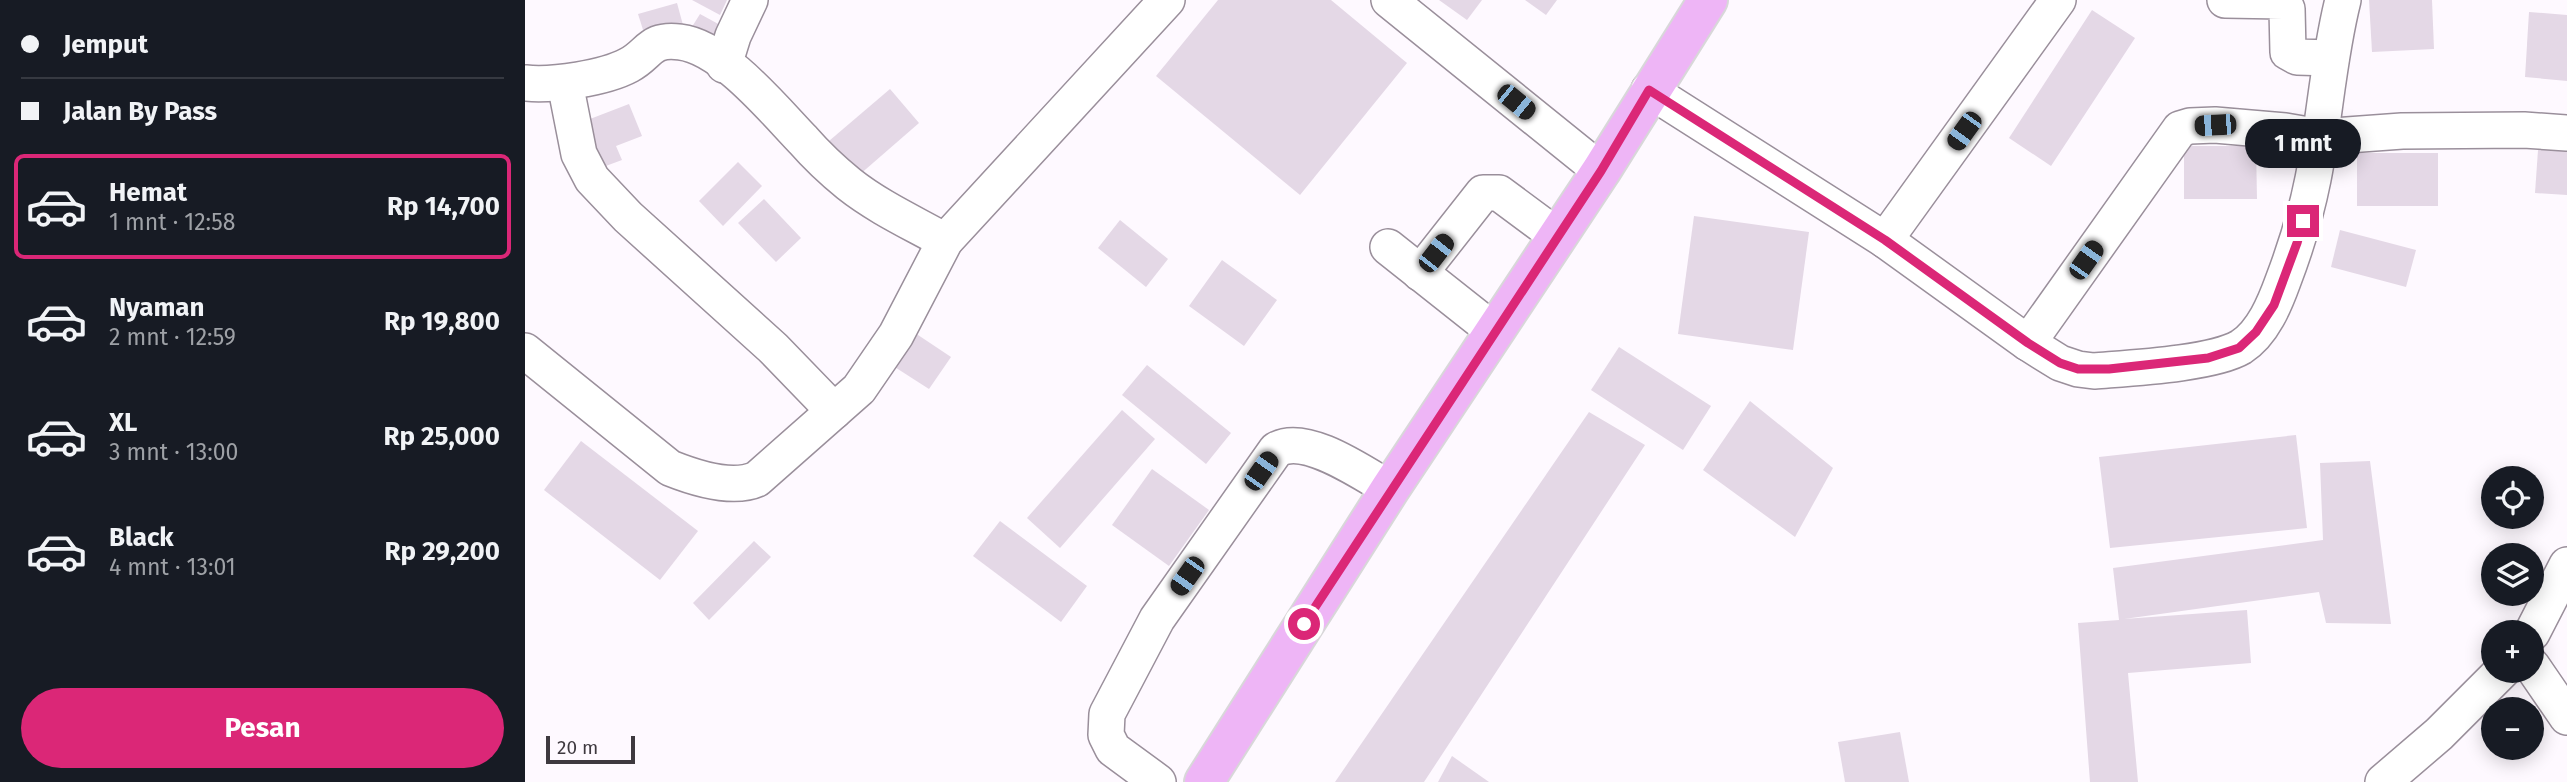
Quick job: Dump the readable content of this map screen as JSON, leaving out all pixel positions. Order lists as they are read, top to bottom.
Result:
{
  "scale_bar": "20 m",
  "page": {
    "banner": ["Jemput", "Jalan By Pass"],
    "bubble": "1 mnt",
    "list": [
      {
        "name": "Hemat",
        "note": "1 mnt · 12:58",
        "value": "Rp 14,700"
      },
      {
        "name": "Nyaman",
        "note": "2 mnt · 12:59",
        "value": "Rp 19,800"
      },
      {
        "name": "XL",
        "note": "3 mnt · 13:00",
        "value": "Rp 25,000"
      },
      {
        "name": "Black",
        "note": "4 mnt · 13:01",
        "value": "Rp 29,200"
      }
    ],
    "map_buttons": ["+", "−"],
    "buttons": "Pesan",
    "scale": "20 m"
  }
}
